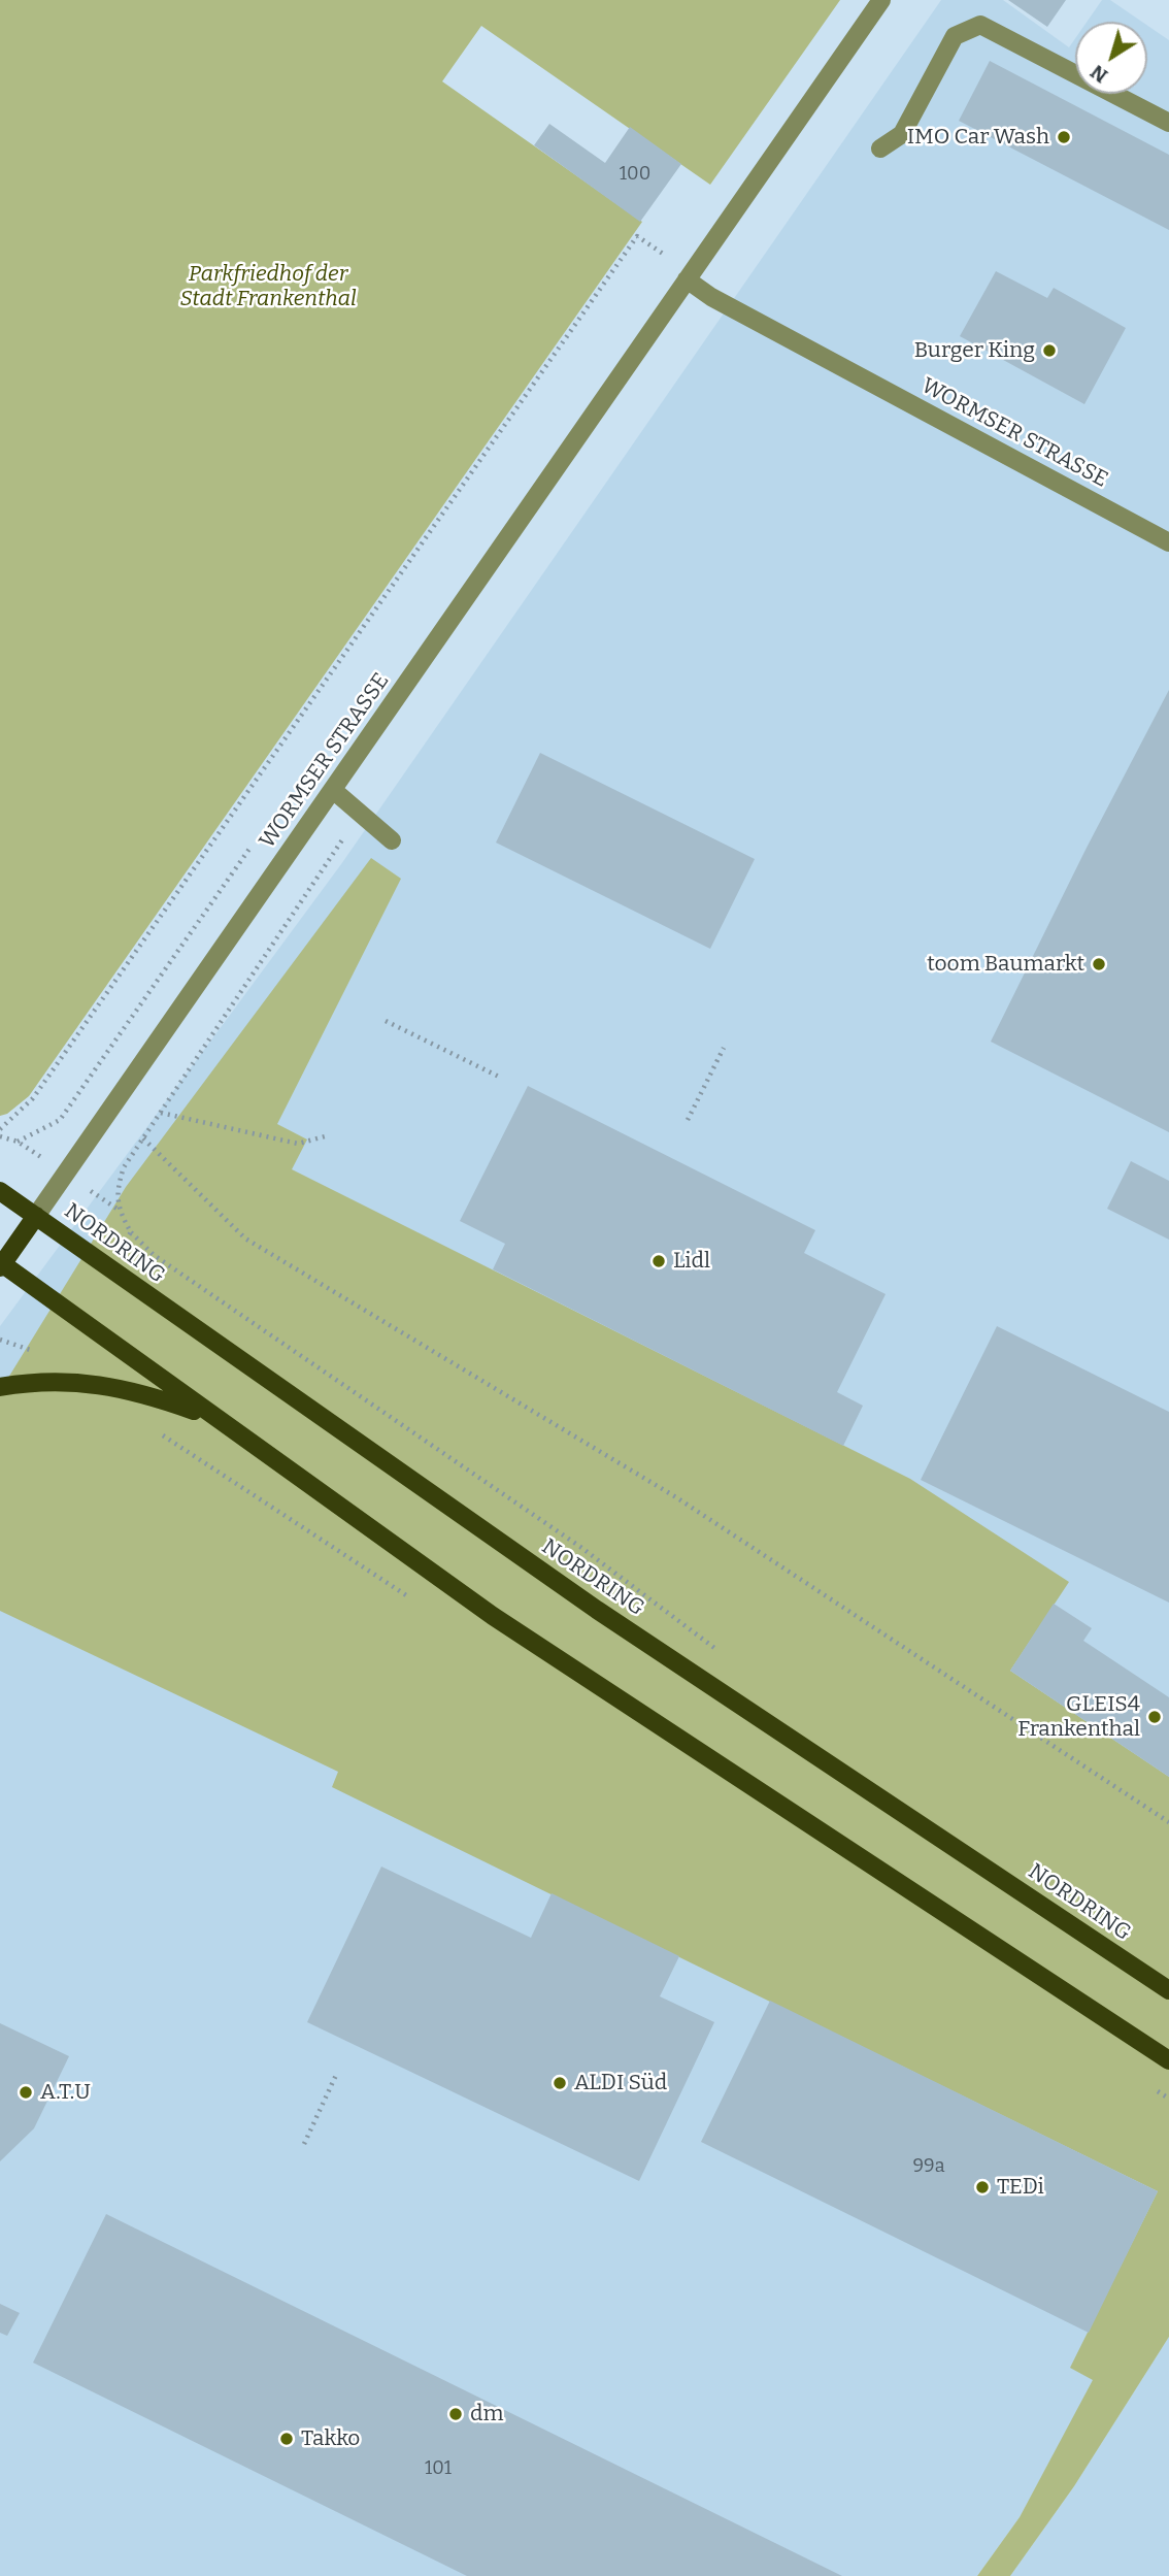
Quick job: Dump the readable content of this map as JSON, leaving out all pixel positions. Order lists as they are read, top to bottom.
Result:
{
  "streets": {
    "main road": ["WORMSER STRASSE", "NORDRING"]
  },
  "crossings": [
    ["WORMSER STRASSE", "NORDRING"]
  ],
  "parks": ["Parkfriedhof der Stadt Frankenthal"],
  "places": [
    "IMO Car Wash",
    "Burger King",
    "toom Baumarkt",
    "Lidl",
    "GLEIS4 Frankenthal",
    "ALDI Süd",
    "A.T.U",
    "TEDi",
    "dm",
    "Takko"
  ],
  "house_numbers": ["100", "99a", "101"],
  "north": "bottom left"
}
